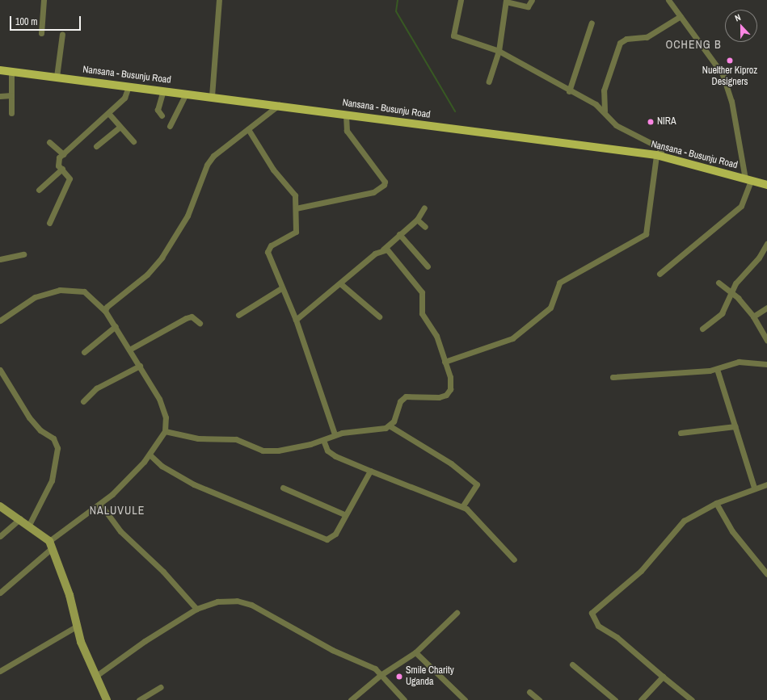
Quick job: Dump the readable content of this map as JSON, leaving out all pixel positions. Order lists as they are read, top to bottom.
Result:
{
  "streets": {
    "main road": ["Nansana - Busunju Road"]
  },
  "districts": ["OCHENG B", "NALUVULE"],
  "places": ["Nuelther Kiproz Designers", "NIRA", "Smile Charity Uganda"],
  "scale_bar": "100 m",
  "north": "top"
}
